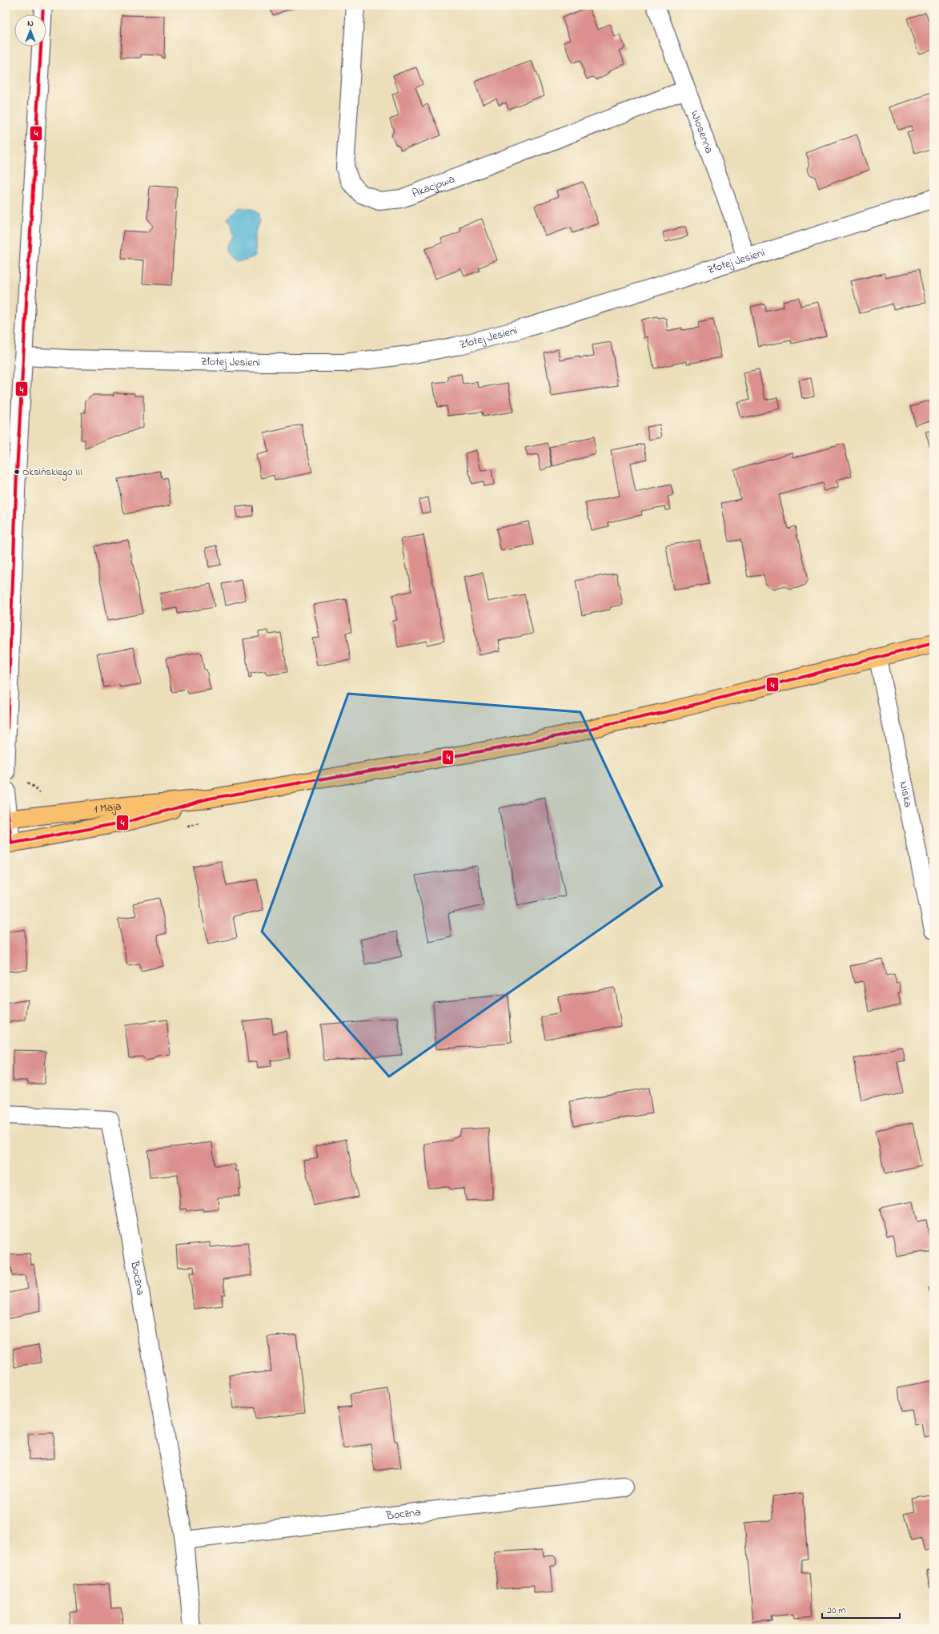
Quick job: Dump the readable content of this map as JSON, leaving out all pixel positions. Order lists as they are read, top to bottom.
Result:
{
  "streets": {
    "main road": ["1 Maja"],
    "street": [
      "Wiosenna",
      "Akacjowa",
      "Złotej Jesieni",
      "Niska",
      "Boczna"
    ]
  },
  "crossings": [
    ["Wiosenna", "Akacjowa"],
    ["Wiosenna", "Złotej Jesieni"],
    ["Niska", "1 Maja"]
  ],
  "places": ["Oksińskiego III"],
  "lines": ["transit line 4"],
  "scale_bar": "20 m",
  "north": "top"
}
